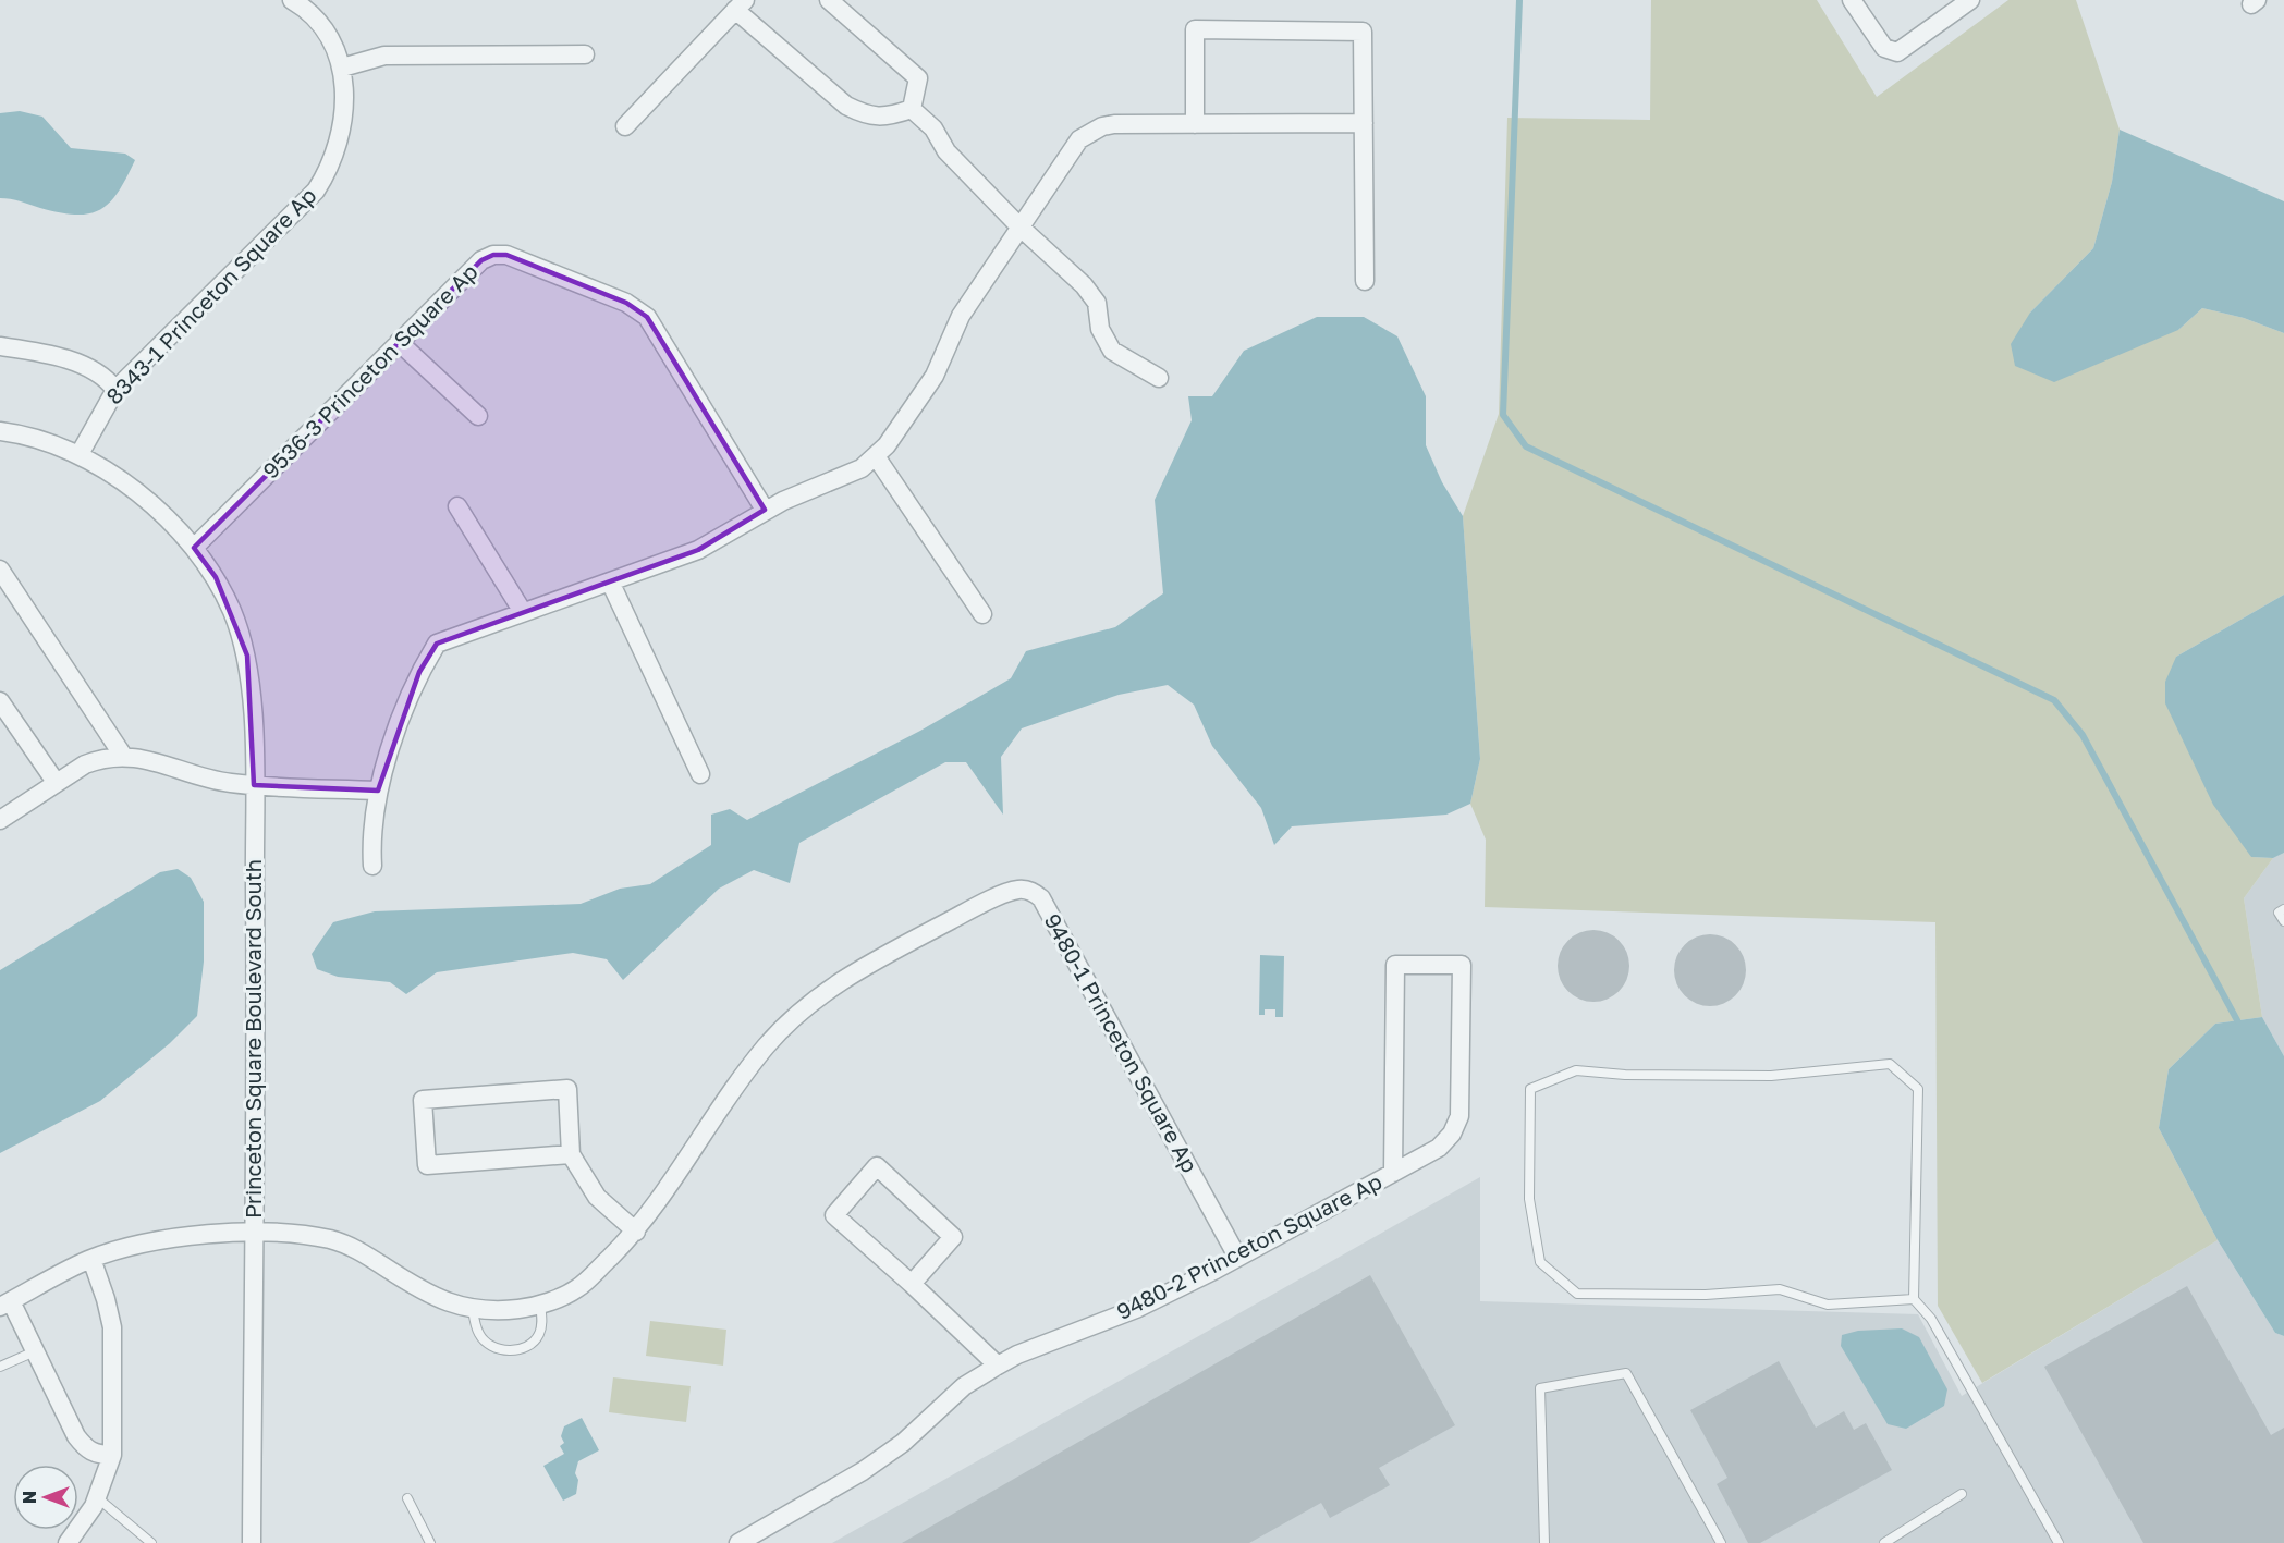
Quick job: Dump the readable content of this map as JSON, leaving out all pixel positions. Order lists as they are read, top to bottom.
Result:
{
  "streets": {
    "street": [
      "8343-1 Princeton Square Ap",
      "9536-3 Princeton Square Ap",
      "Princeton Square Boulevard South",
      "9480-1 Princeton Square Ap",
      "9480-2 Princeton Square Ap"
    ]
  },
  "crossings": [
    ["8343-1 Princeton Square Ap", "Princeton Square Boulevard South"],
    ["9536-3 Princeton Square Ap", "Princeton Square Boulevard South"],
    ["Princeton Square Boulevard South", "9480-1 Princeton Square Ap"],
    ["9480-1 Princeton Square Ap", "9480-2 Princeton Square Ap"]
  ],
  "north": "left"
}
